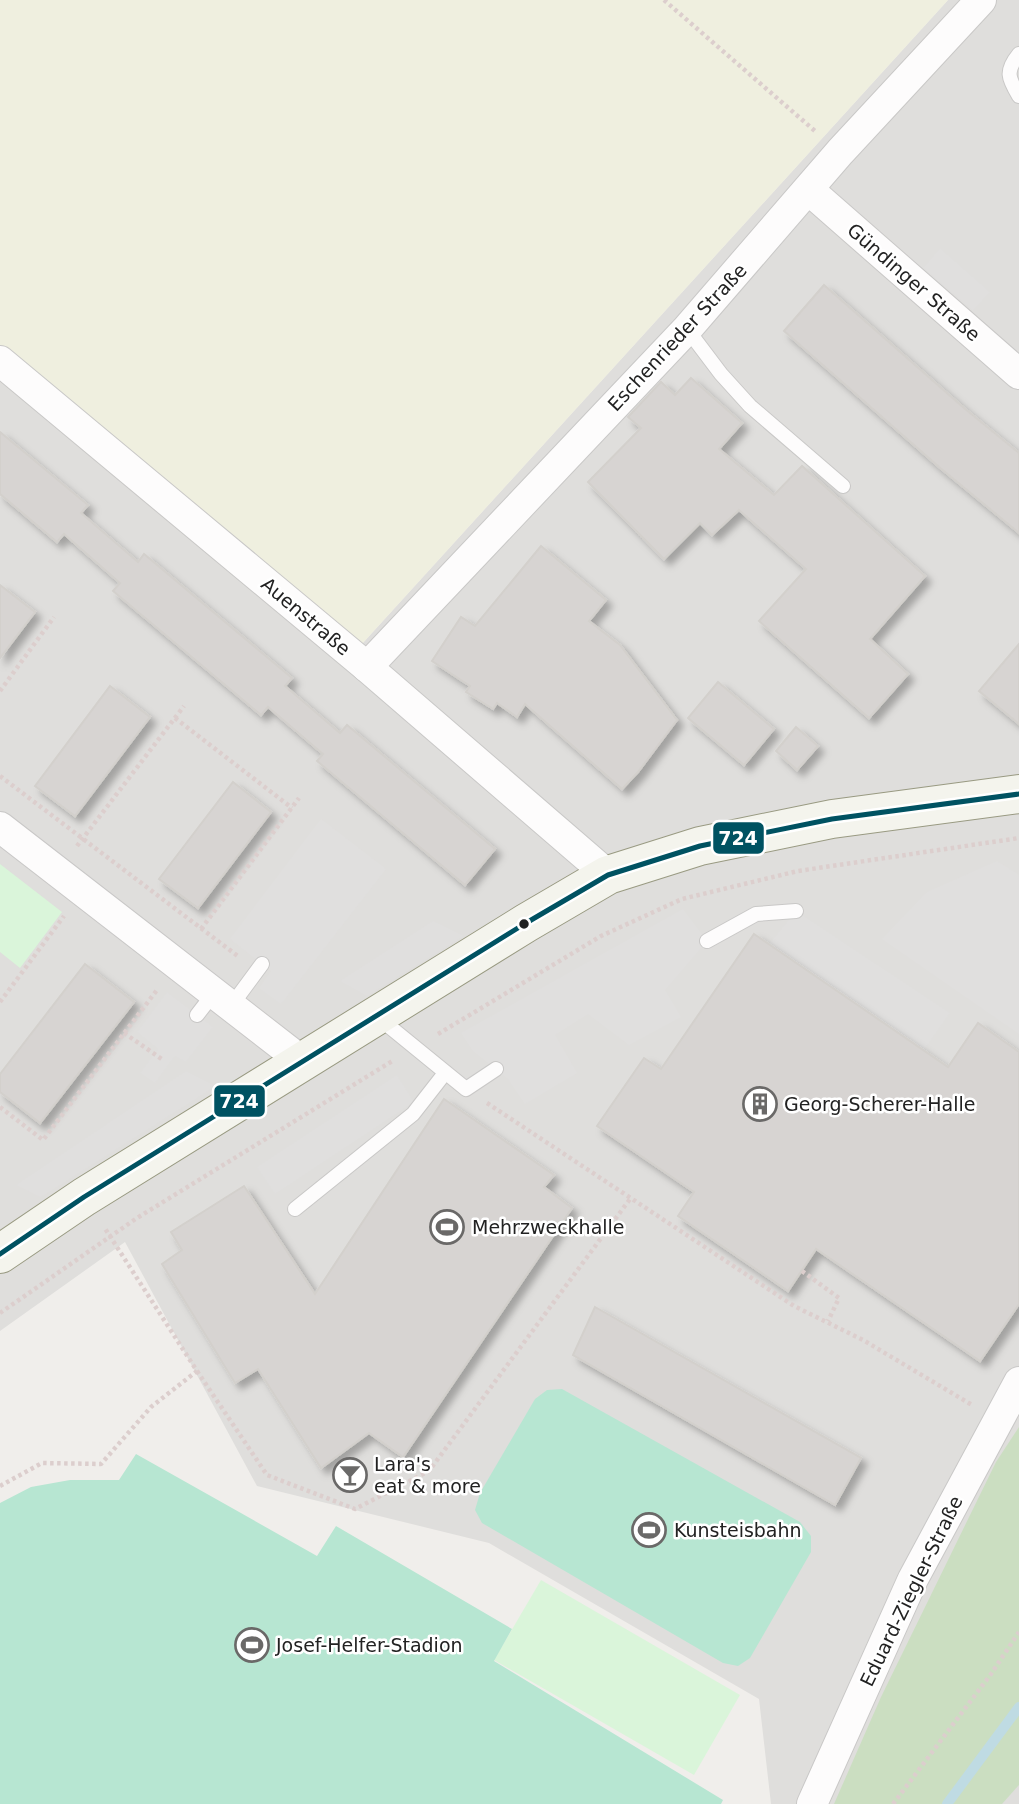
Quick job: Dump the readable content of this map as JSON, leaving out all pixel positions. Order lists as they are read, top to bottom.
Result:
{
  "streets": {
    "street": [
      "Gündinger Straße",
      "Eschenrieder Straße",
      "Auenstraße",
      "Eduard-Ziegler-Straße"
    ]
  },
  "crossings": [
    ["Gündinger Straße", "Eschenrieder Straße"],
    ["Eschenrieder Straße", "Auenstraße"]
  ],
  "places": {
    "building": ["Georg-Scherer-Halle"],
    "sports": ["Mehrzweckhalle", "Kunsteisbahn", "Josef-Helfer-Stadion"],
    "bar": ["Lara's eat & more"]
  },
  "lines": ["transit line 724"]
}
